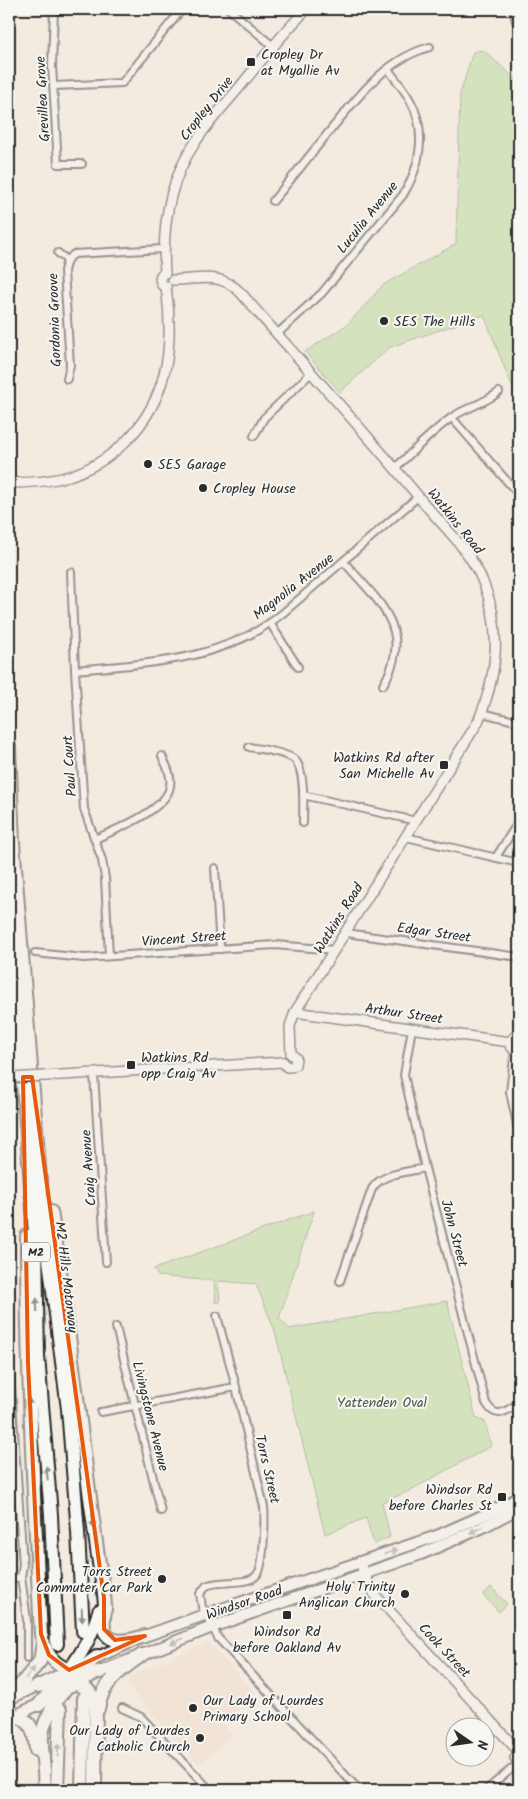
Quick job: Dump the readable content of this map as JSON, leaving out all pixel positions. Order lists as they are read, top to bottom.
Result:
{
  "streets": {
    "highway": ["M2", "M2 Hills Motorway"],
    "main road": ["Windsor Road"],
    "street": [
      "Grevillea Grove",
      "Cropley Drive",
      "Luculia Avenue",
      "Gordonia Groove",
      "Watkins Road",
      "Magnolia Avenue",
      "Paul Court",
      "Edgar Street",
      "Vincent Street",
      "Arthur Street",
      "Craig Avenue",
      "John Street",
      "Livingstone Avenue",
      "Torrs Street",
      "Cook Street"
    ]
  },
  "crossings": [
    ["Cropley Drive", "Gordonia Groove"],
    ["Cropley Drive", "Watkins Road"],
    ["Luculia Avenue", "Watkins Road"],
    ["Watkins Road", "Magnolia Avenue"],
    ["Watkins Road", "Edgar Street"],
    ["Watkins Road", "Vincent Street"],
    ["Watkins Road", "Arthur Street"],
    ["Watkins Road", "Craig Avenue"],
    ["Magnolia Avenue", "Paul Court"],
    ["Paul Court", "Vincent Street"],
    ["Arthur Street", "John Street"],
    ["Torrs Street", "Windsor Road"],
    ["Windsor Road", "Cook Street"]
  ],
  "parks": ["Yattenden Oval"],
  "places": {
    "transit": [
      "Cropley Dr at Myallie Av",
      "Watkins Rd after San Michelle Av",
      "Watkins Rd opp Craig Av",
      "Windsor Rd before Charles St",
      "Windsor Rd before Oakland Av"
    ],
    "other": [
      "SES The Hills",
      "SES Garage",
      "Cropley House",
      "Torrs Street Commuter Car Park",
      "Holy Trinity Anglican Church",
      "Our Lady of Lourdes Primary School",
      "Our Lady of Lourdes Catholic Church"
    ]
  },
  "north": "right"
}
